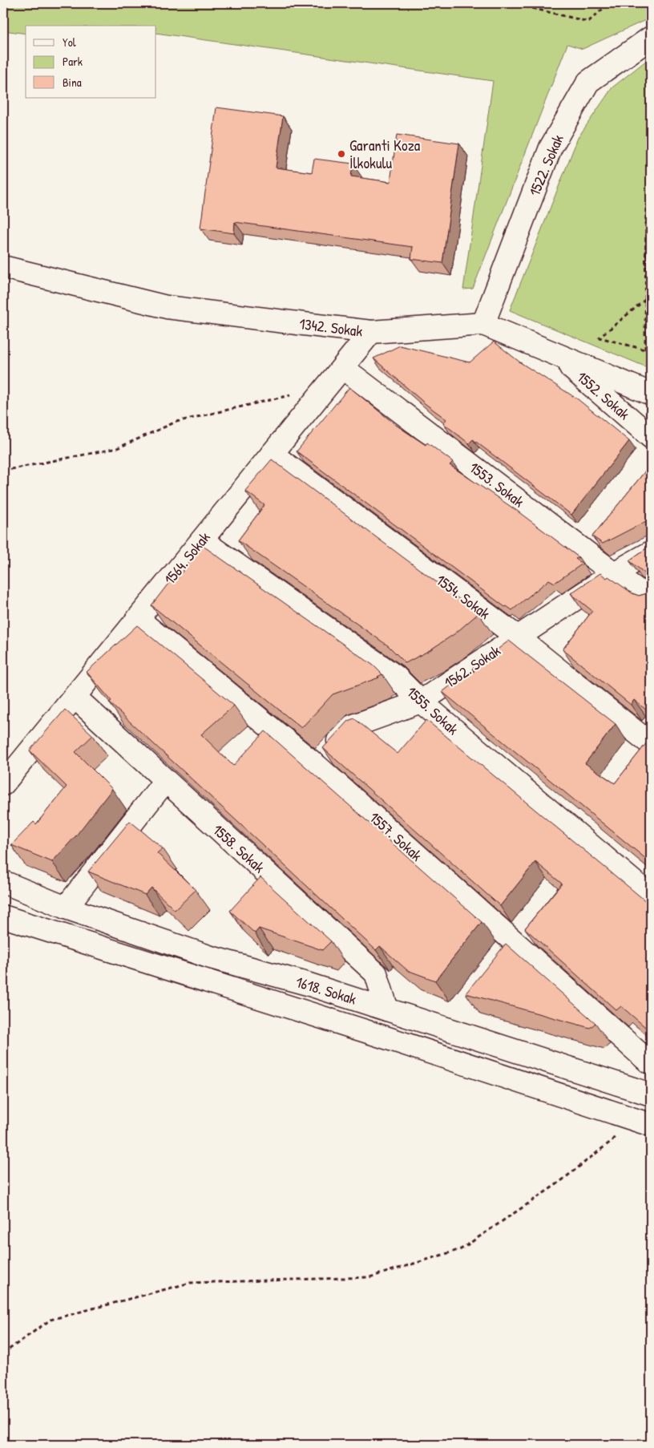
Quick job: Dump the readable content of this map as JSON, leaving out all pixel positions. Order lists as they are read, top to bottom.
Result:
{
  "streets": {
    "street": [
      "1522. Sokak",
      "1342. Sokak",
      "1552. Sokak",
      "1553. Sokak",
      "1564. Sokak",
      "1554. Sokak",
      "1562. Sokak",
      "1555. Sokak",
      "1557. Sokak",
      "1558. Sokak",
      "1618. Sokak"
    ]
  },
  "crossings": [
    ["1522. Sokak", "1342. Sokak"],
    ["1342. Sokak", "1552. Sokak"],
    ["1342. Sokak", "1564. Sokak"],
    ["1553. Sokak", "1564. Sokak"],
    ["1553. Sokak", "1562. Sokak"],
    ["1564. Sokak", "1554. Sokak"],
    ["1564. Sokak", "1555. Sokak"],
    ["1564. Sokak", "1557. Sokak"],
    ["1564. Sokak", "1558. Sokak"],
    ["1554. Sokak", "1562. Sokak"],
    ["1562. Sokak", "1555. Sokak"],
    ["1562. Sokak", "1557. Sokak"],
    ["1558. Sokak", "1618. Sokak"]
  ],
  "places": ["Garanti Koza İlkokulu"],
  "legend": ["Yol", "Park", "Bina"]
}
